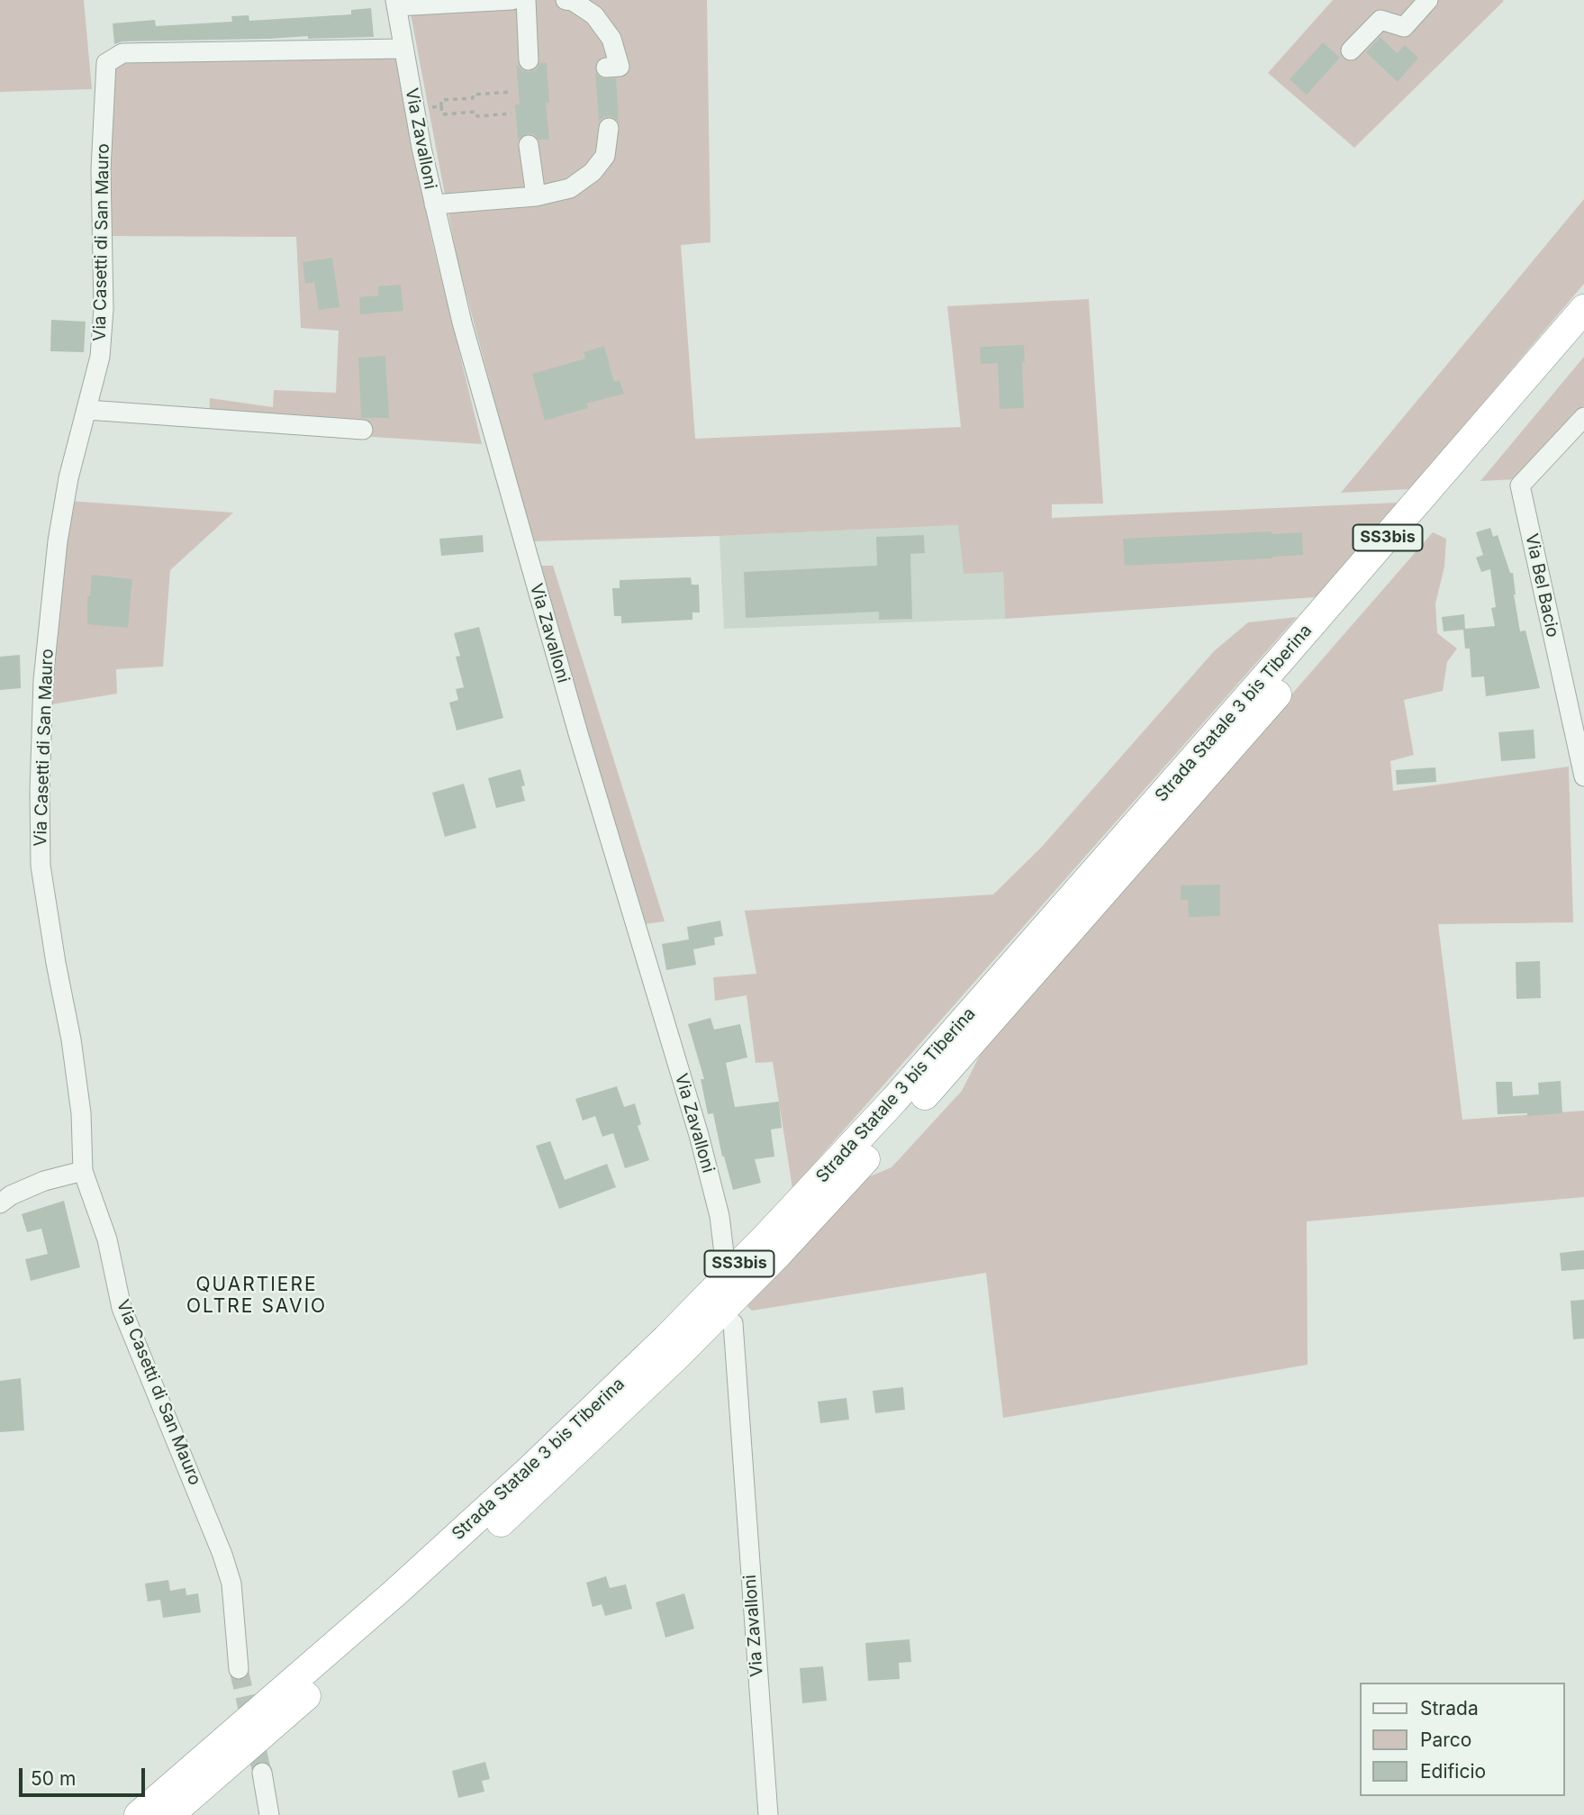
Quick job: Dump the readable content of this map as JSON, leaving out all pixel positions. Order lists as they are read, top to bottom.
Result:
{
  "streets": {
    "highway": ["SS3bis", "Strada Statale 3 bis Tiberina"],
    "street": ["Via Zavalloni", "Via Casetti di San Mauro", "Via Bel Bacio"]
  },
  "crossings": [
    ["Via Zavalloni", "Via Casetti di San Mauro"]
  ],
  "districts": ["QUARTIERE OLTRE SAVIO"],
  "legend": ["Strada", "Parco", "Edificio"],
  "scale_bar": "50 m"
}
